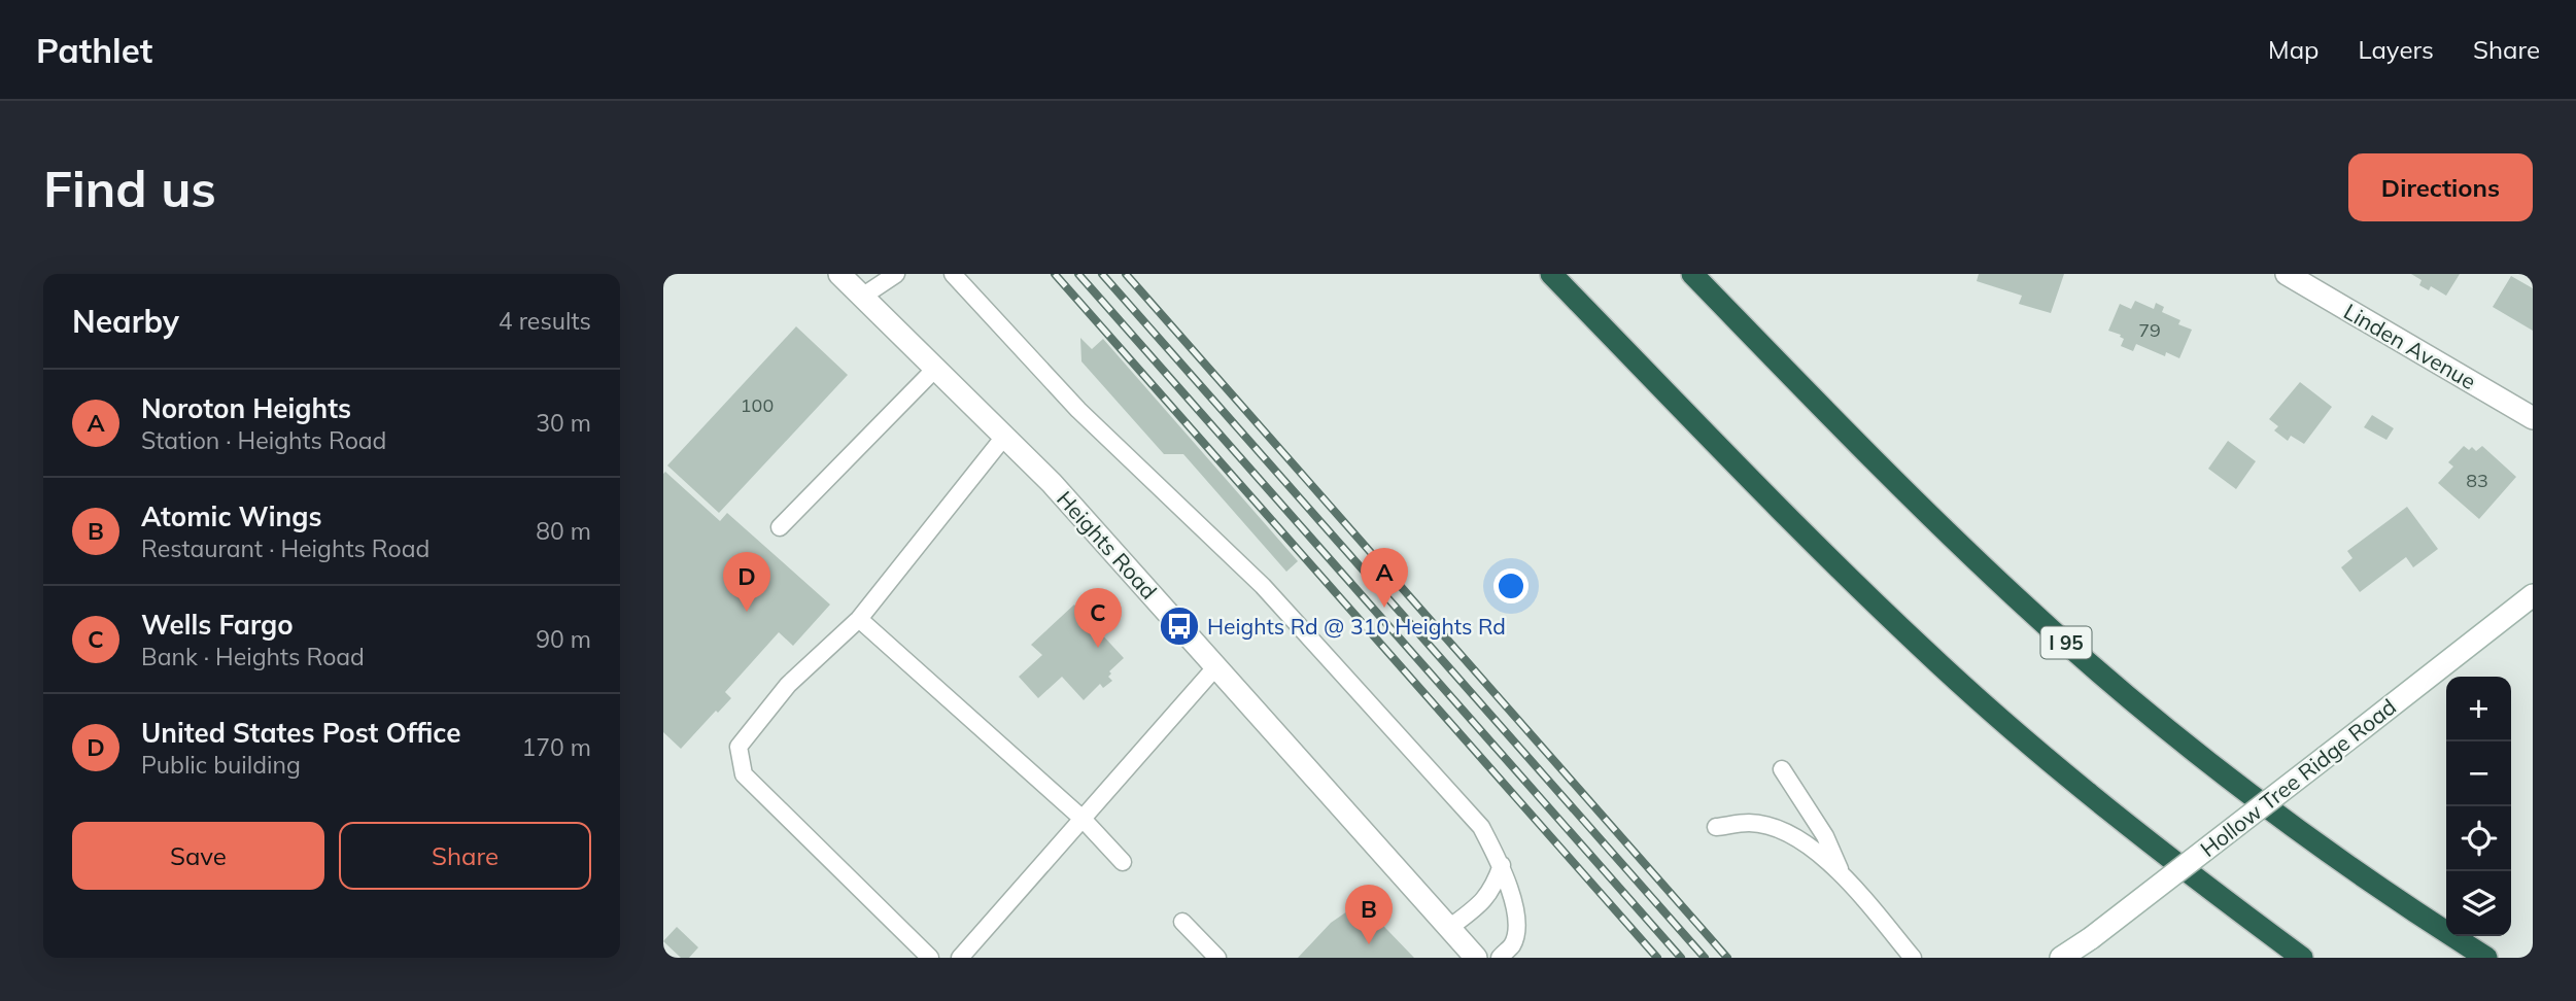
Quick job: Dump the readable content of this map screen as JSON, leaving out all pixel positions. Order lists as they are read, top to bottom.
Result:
{
  "streets": {
    "highway": ["I 95"],
    "street": ["Linden Avenue", "Heights Road", "Hollow Tree Ridge Road"]
  },
  "places": {
    "bus stop": ["Heights Rd @ 310 Heights Rd"]
  },
  "house_numbers": ["79", "100", "83"],
  "page": {
    "header": "Pathlet",
    "nav": ["Map", "Layers", "Share"],
    "buttons": [
      "Directions",
      ["Save", "Share"]
    ],
    "title": "Find us",
    "heading": ["Nearby", "4 results"],
    "list": [
      {
        "mark": "A",
        "name": "Noroton Heights",
        "note": "Station · Heights Road",
        "value": "30 m"
      },
      {
        "mark": "B",
        "name": "Atomic Wings",
        "note": "Restaurant · Heights Road",
        "value": "80 m"
      },
      {
        "mark": "C",
        "name": "Wells Fargo",
        "note": "Bank · Heights Road",
        "value": "90 m"
      },
      {
        "mark": "D",
        "name": "United States Post Office",
        "note": "Public building",
        "value": "170 m"
      }
    ],
    "pins": [
      "A",
      "D",
      "C",
      "B"
    ],
    "map_buttons": ["+", "−"]
  }
}
